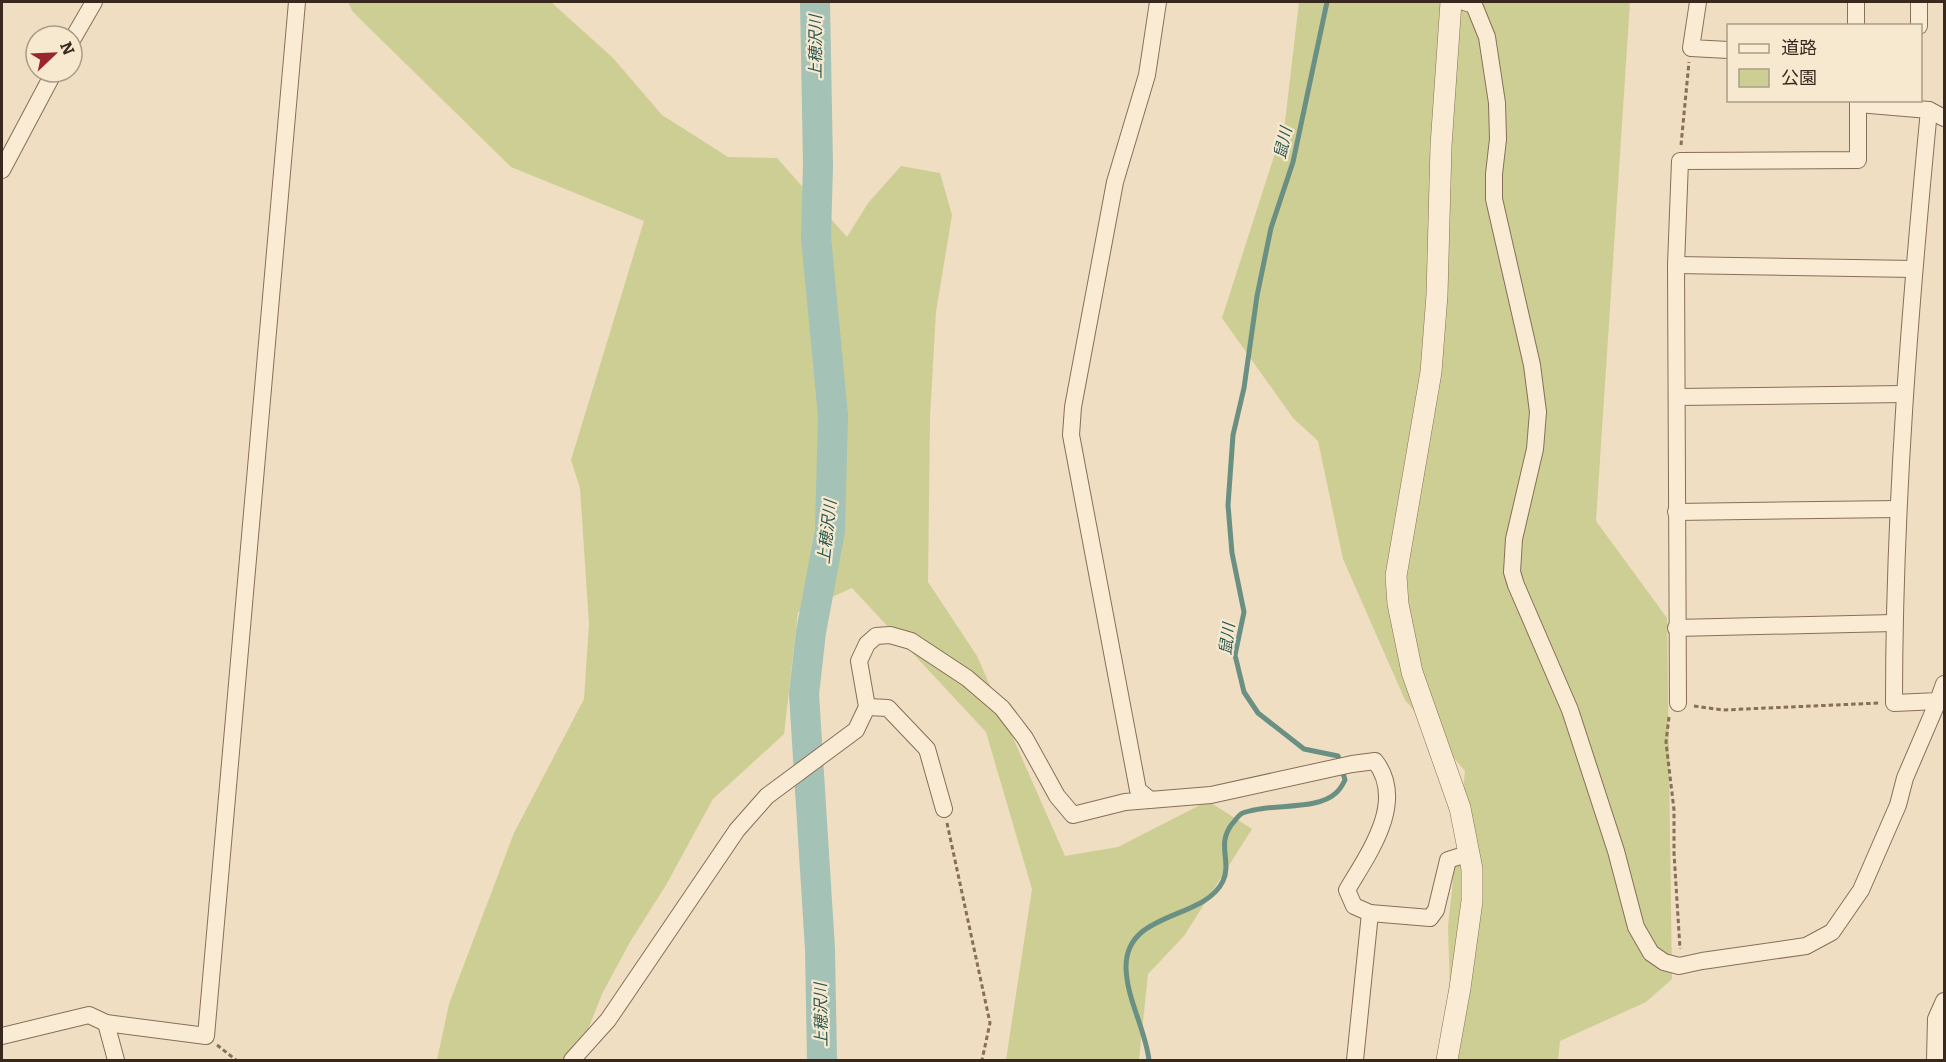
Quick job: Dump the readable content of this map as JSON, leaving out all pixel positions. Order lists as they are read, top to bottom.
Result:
{
  "water": ["上穂沢川", "鼠川"],
  "legend": ["道路", "公園"],
  "north": "top right"
}
